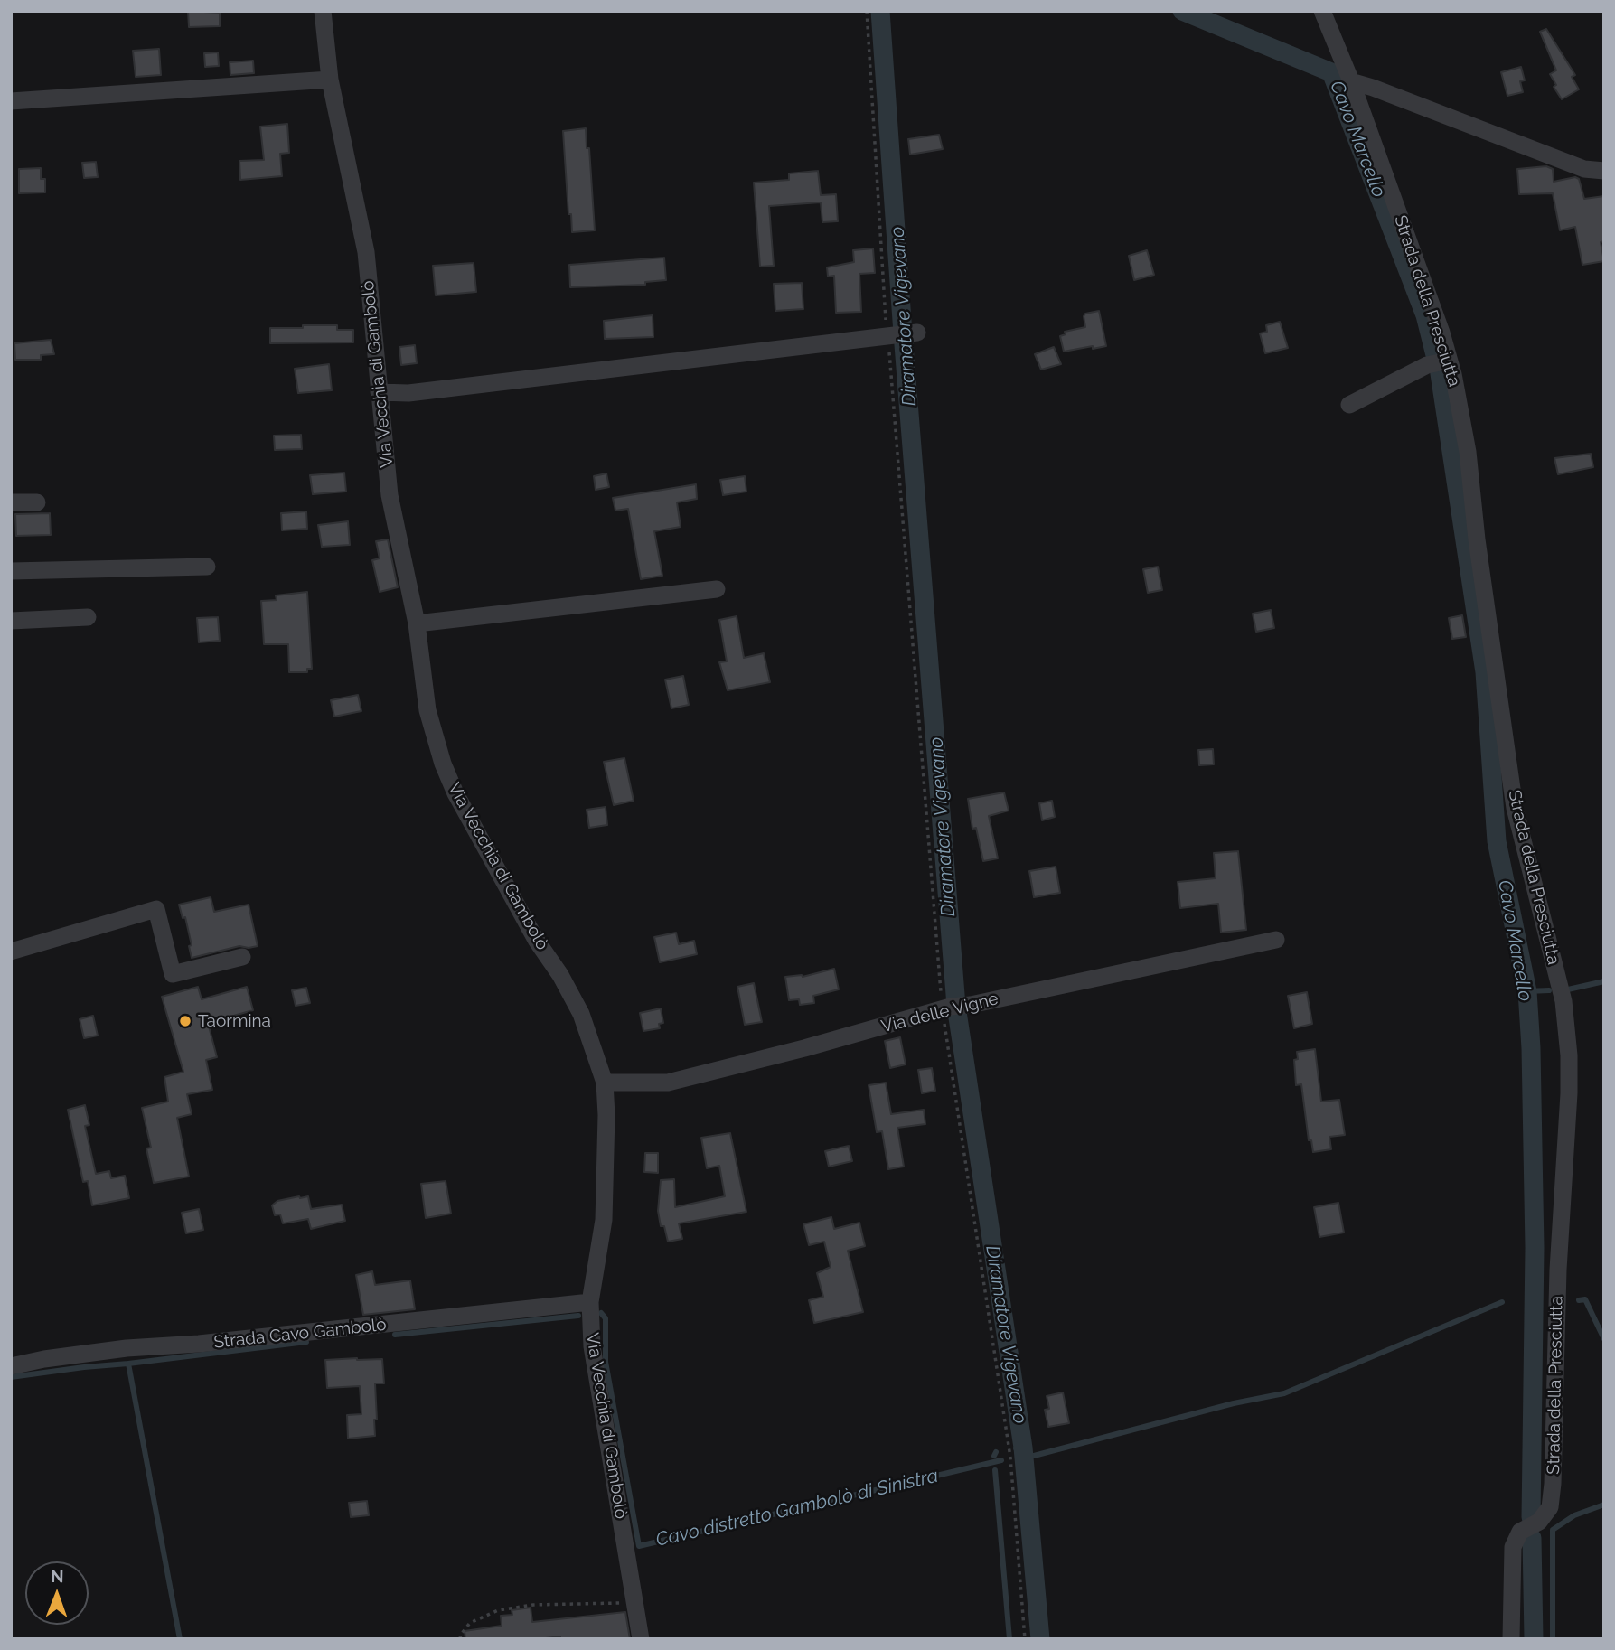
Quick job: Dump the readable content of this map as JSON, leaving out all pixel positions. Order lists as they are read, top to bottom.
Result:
{
  "streets": {
    "street": [
      "Strada della Presciutta",
      "Via Vecchia di Gambolò",
      "Via delle Vigne",
      "Strada Cavo Gambolò"
    ]
  },
  "crossings": [
    ["Via Vecchia di Gambolò", "Via delle Vigne"],
    ["Via Vecchia di Gambolò", "Strada Cavo Gambolò"]
  ],
  "water": ["Cavo Marcello", "Diramatore Vigevano", "Cavo distretto Gambolò di Sinistra"],
  "places": ["Taormina"],
  "north": "top"
}
